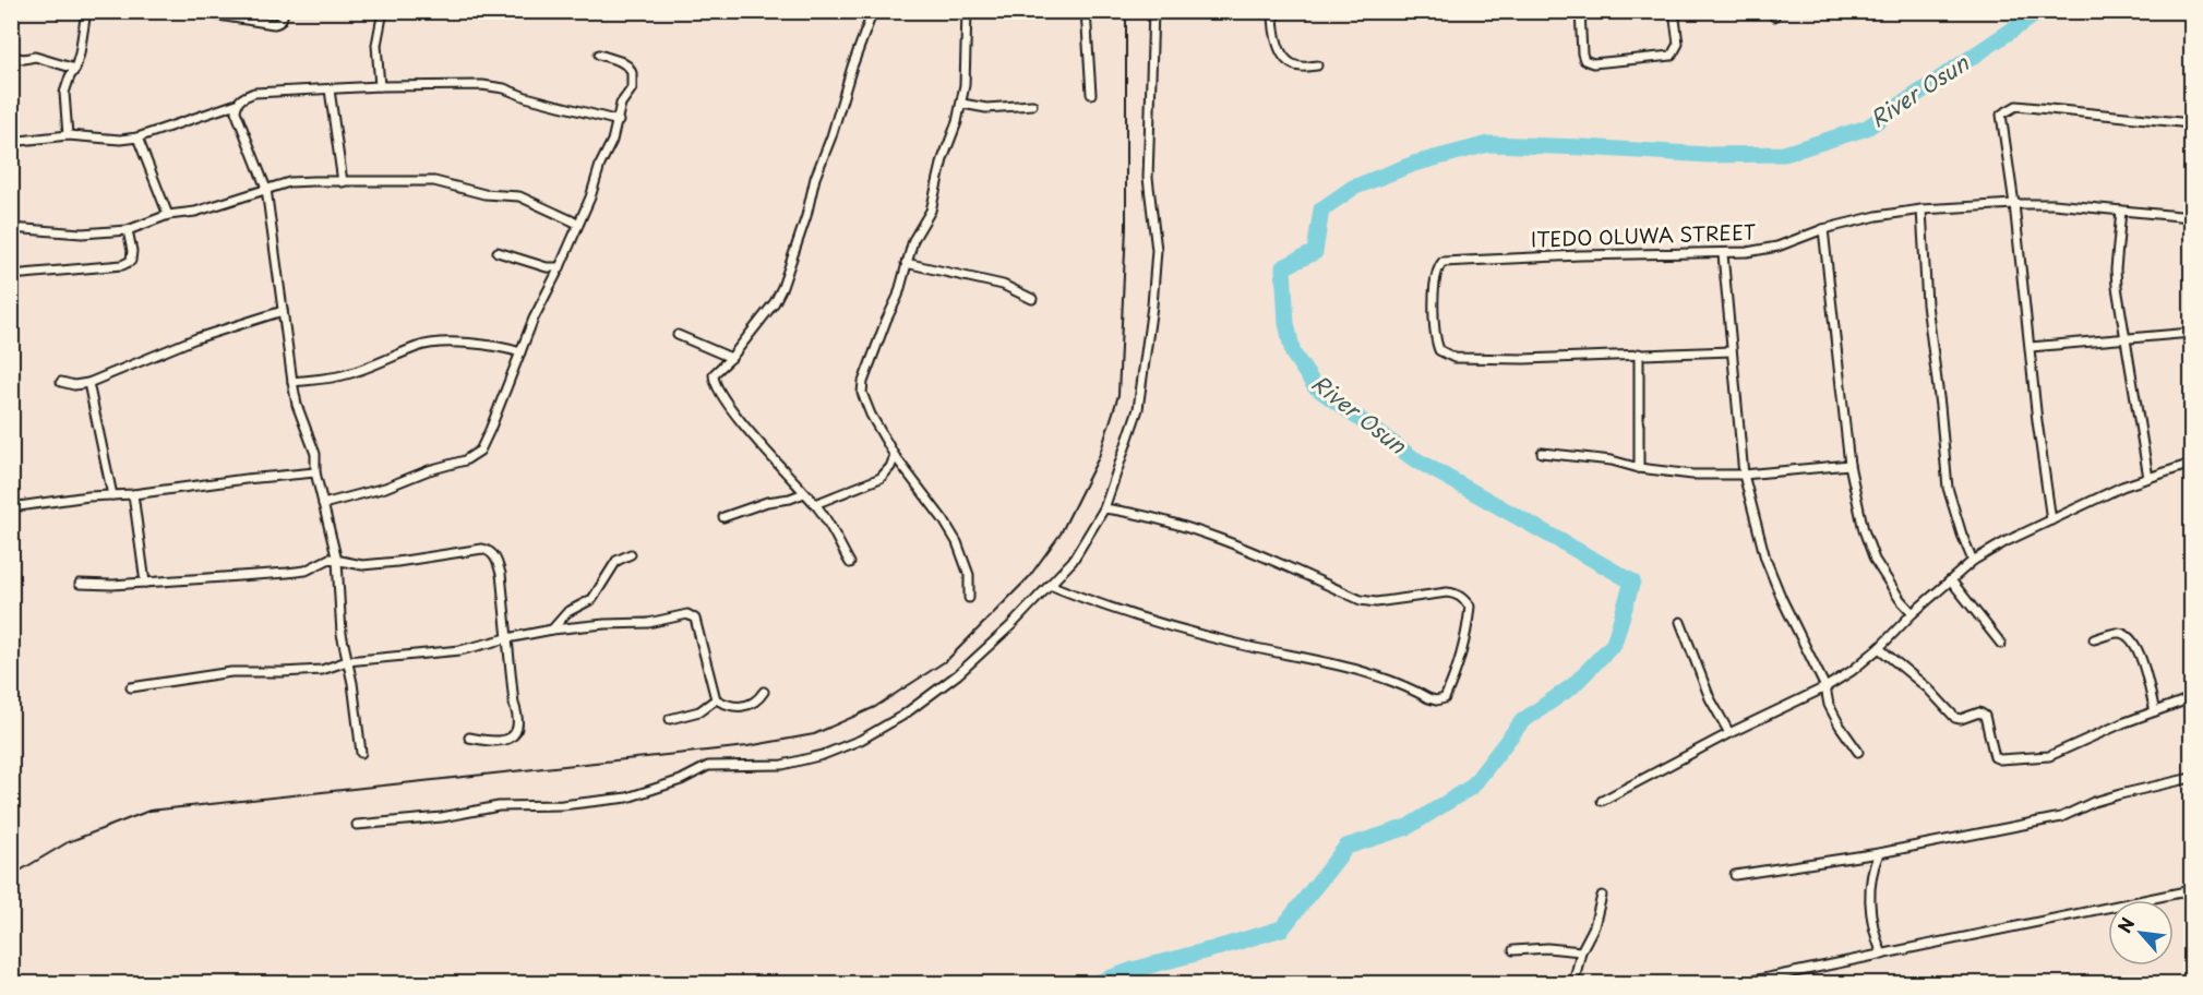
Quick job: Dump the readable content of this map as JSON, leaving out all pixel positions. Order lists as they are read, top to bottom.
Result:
{
  "streets": {
    "street": ["ITEDO OLUWA STREET"]
  },
  "water": ["River Osun"],
  "north": "top left"
}
